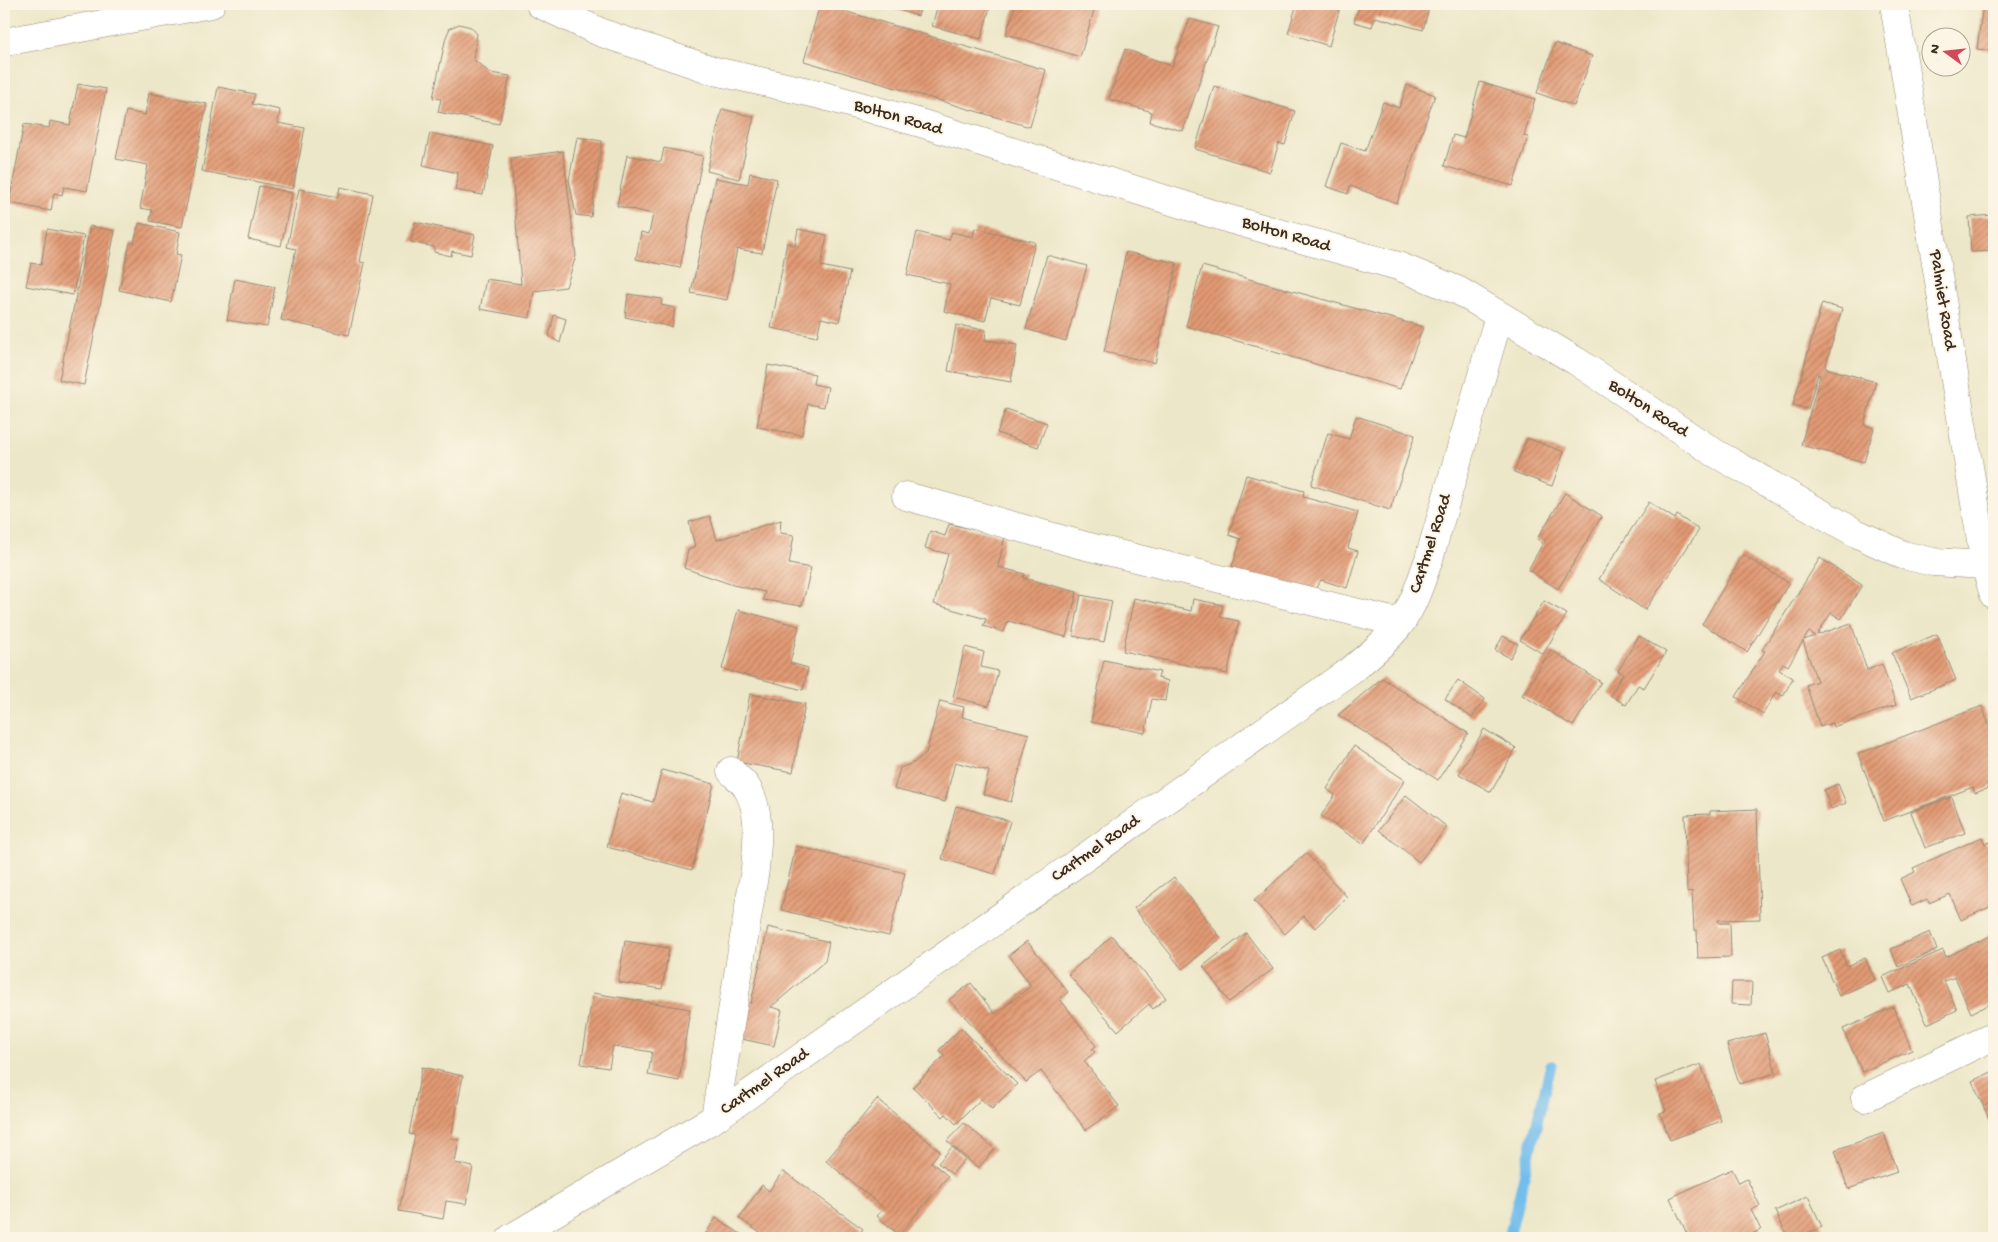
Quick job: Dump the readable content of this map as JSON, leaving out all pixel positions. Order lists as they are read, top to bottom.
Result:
{
  "streets": {
    "street": ["Bolton Road", "Palmiet Road", "Cartmel Road"]
  },
  "crossings": [
    ["Bolton Road", "Palmiet Road"],
    ["Bolton Road", "Cartmel Road"]
  ],
  "north": "left"
}
